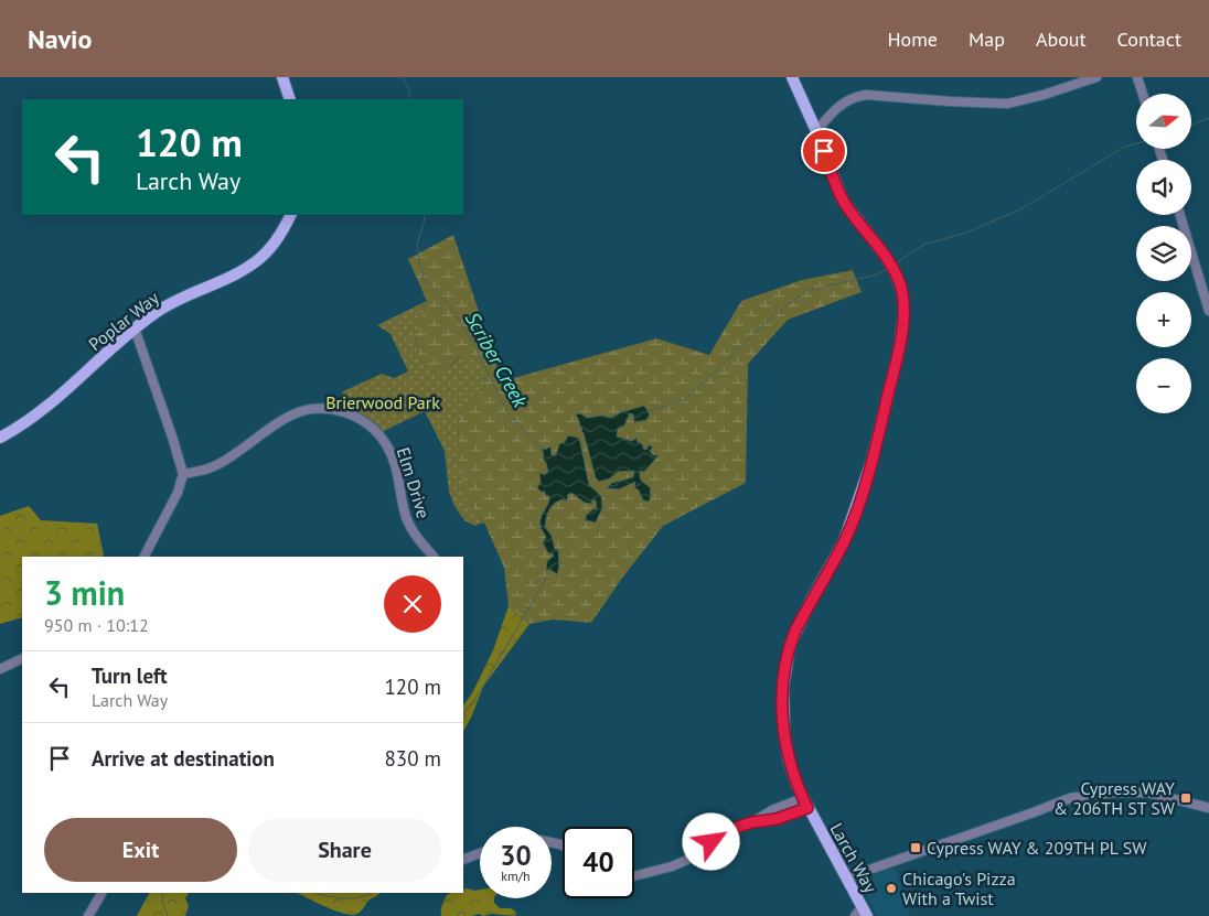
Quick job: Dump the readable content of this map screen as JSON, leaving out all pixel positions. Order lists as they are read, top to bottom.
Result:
{
  "streets": {
    "main road": ["Poplar Way", "Larch Way"],
    "street": ["Elm Drive"]
  },
  "water": ["Scriber Creek"],
  "parks": ["Brierwood Park"],
  "places": {
    "transit": ["Cypress WAY & 206TH ST SW", "Cypress WAY & 209TH PL SW"],
    "other": ["Chicago's Pizza With a Twist"]
  },
  "north": "right",
  "page": {
    "header": "Navio",
    "nav": [
      "Home",
      "Map",
      "About",
      "Contact"
    ],
    "map_buttons": ["+", "−"],
    "turn": ["120 m", "Larch Way"],
    "heading": ["3 min", "950 m · 10:12"],
    "list": [
      {
        "name": "Turn left",
        "note": "Larch Way",
        "value": "120 m"
      },
      {
        "name": "Arrive at destination",
        "value": "830 m"
      }
    ],
    "buttons": ["Exit", "Share"],
    "speed": "30 km/h",
    "limit": "40"
  }
}
